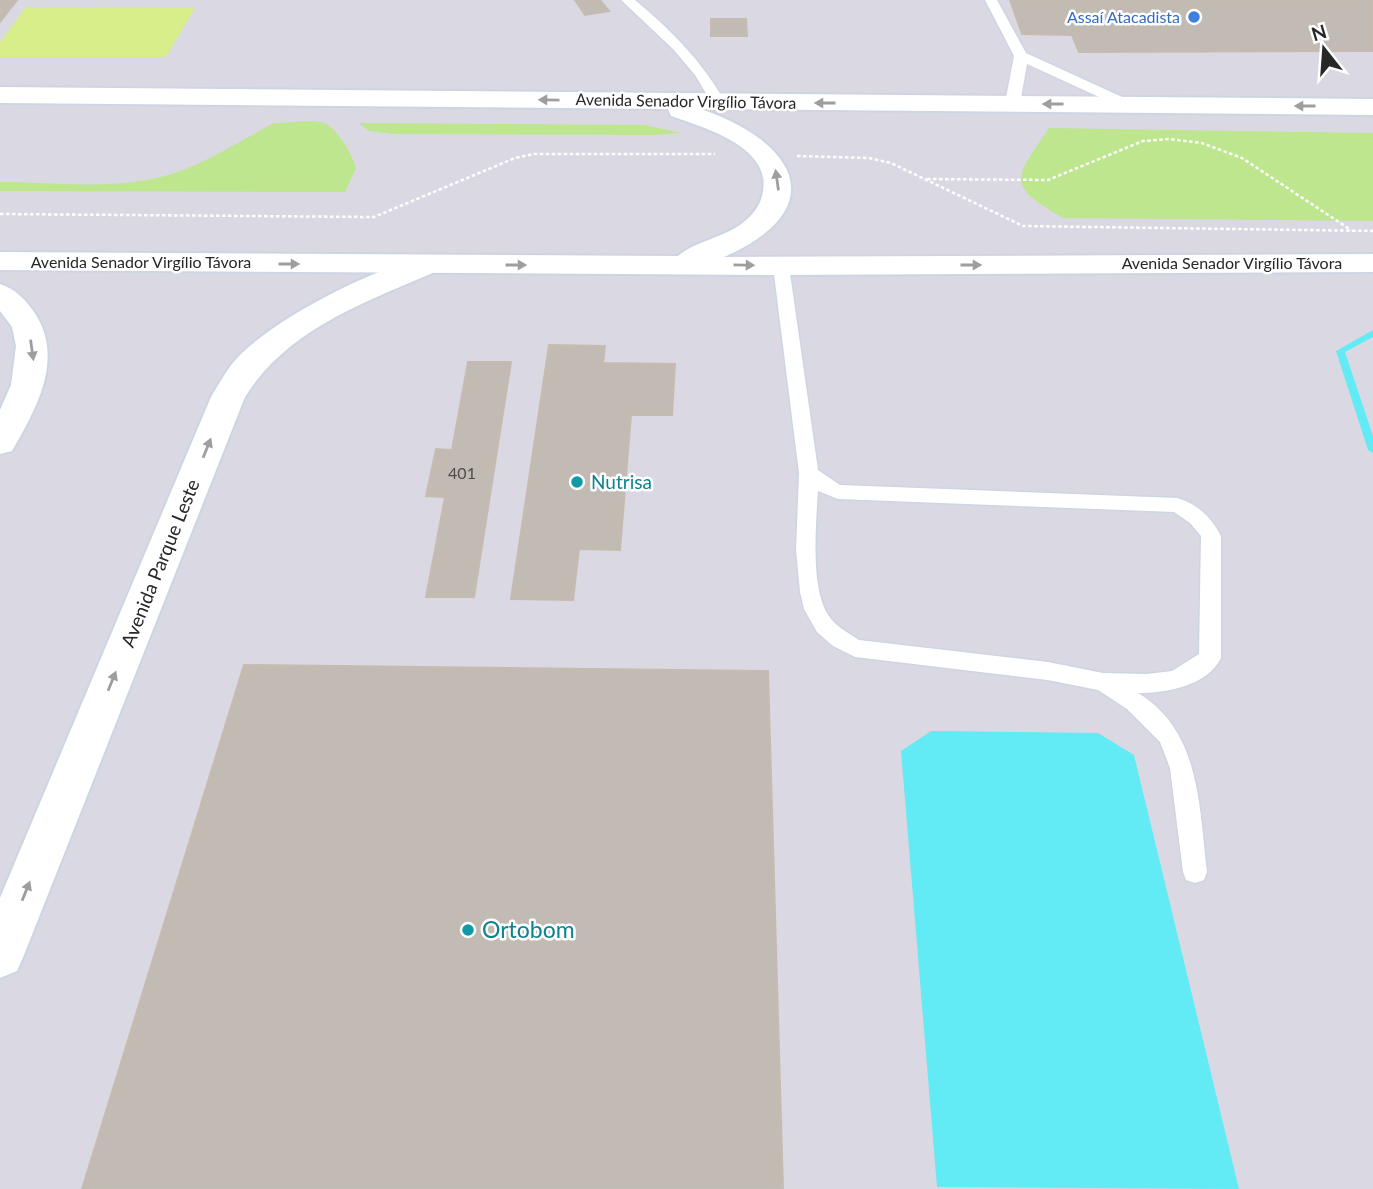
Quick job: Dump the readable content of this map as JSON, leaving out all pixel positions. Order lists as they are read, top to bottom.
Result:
{
  "streets": {
    "main road": ["Avenida Senador Virgílio Távora", "Avenida Parque Leste"]
  },
  "crossings": [
    ["Avenida Senador Virgílio Távora", "Avenida Parque Leste"]
  ],
  "one_way": ["Avenida Parque Leste"],
  "places": ["Assaí Atacadista", "Nutrisa", "Ortobom"],
  "house_numbers": ["401"],
  "north": "top"
}
